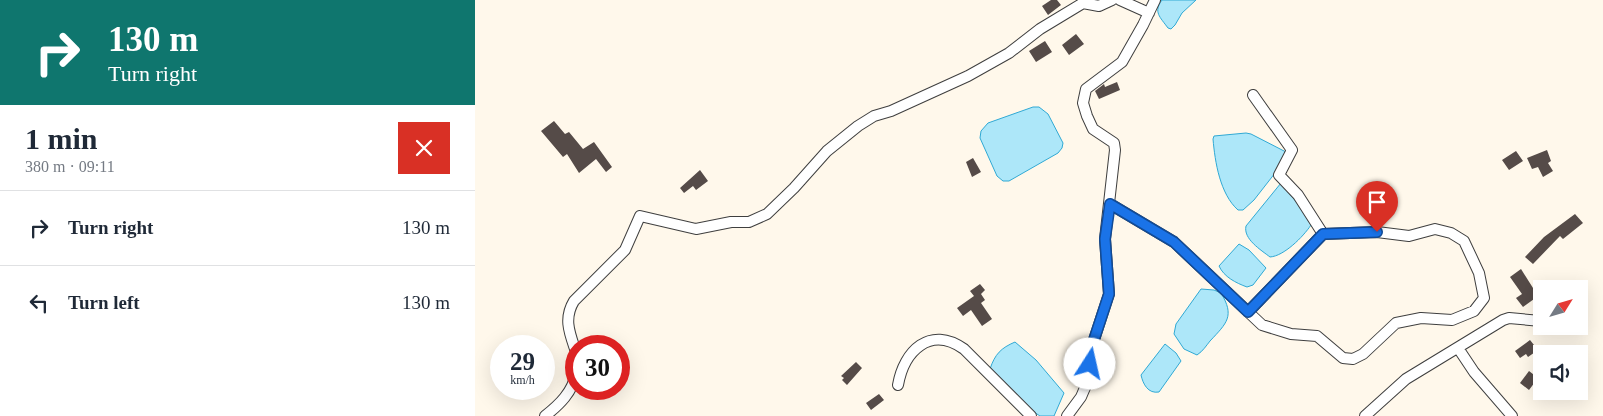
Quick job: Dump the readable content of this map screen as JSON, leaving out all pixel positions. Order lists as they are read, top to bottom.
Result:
{
  "north": "top right",
  "page": {
    "turn": ["130 m", "Turn right"],
    "heading": ["1 min", "380 m · 09:11"],
    "list": [
      {
        "name": "Turn right",
        "value": "130 m"
      },
      {
        "name": "Turn left",
        "value": "130 m"
      }
    ],
    "speed": "29 km/h",
    "limit": "30"
  }
}
